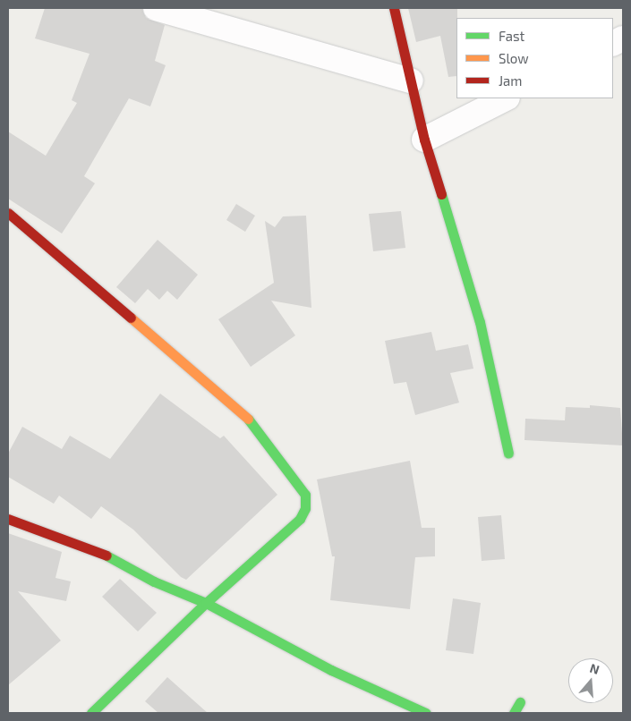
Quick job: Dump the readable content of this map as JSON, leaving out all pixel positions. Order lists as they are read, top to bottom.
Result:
{
  "legend": ["Fast", "Slow", "Jam"],
  "north": "top"
}
